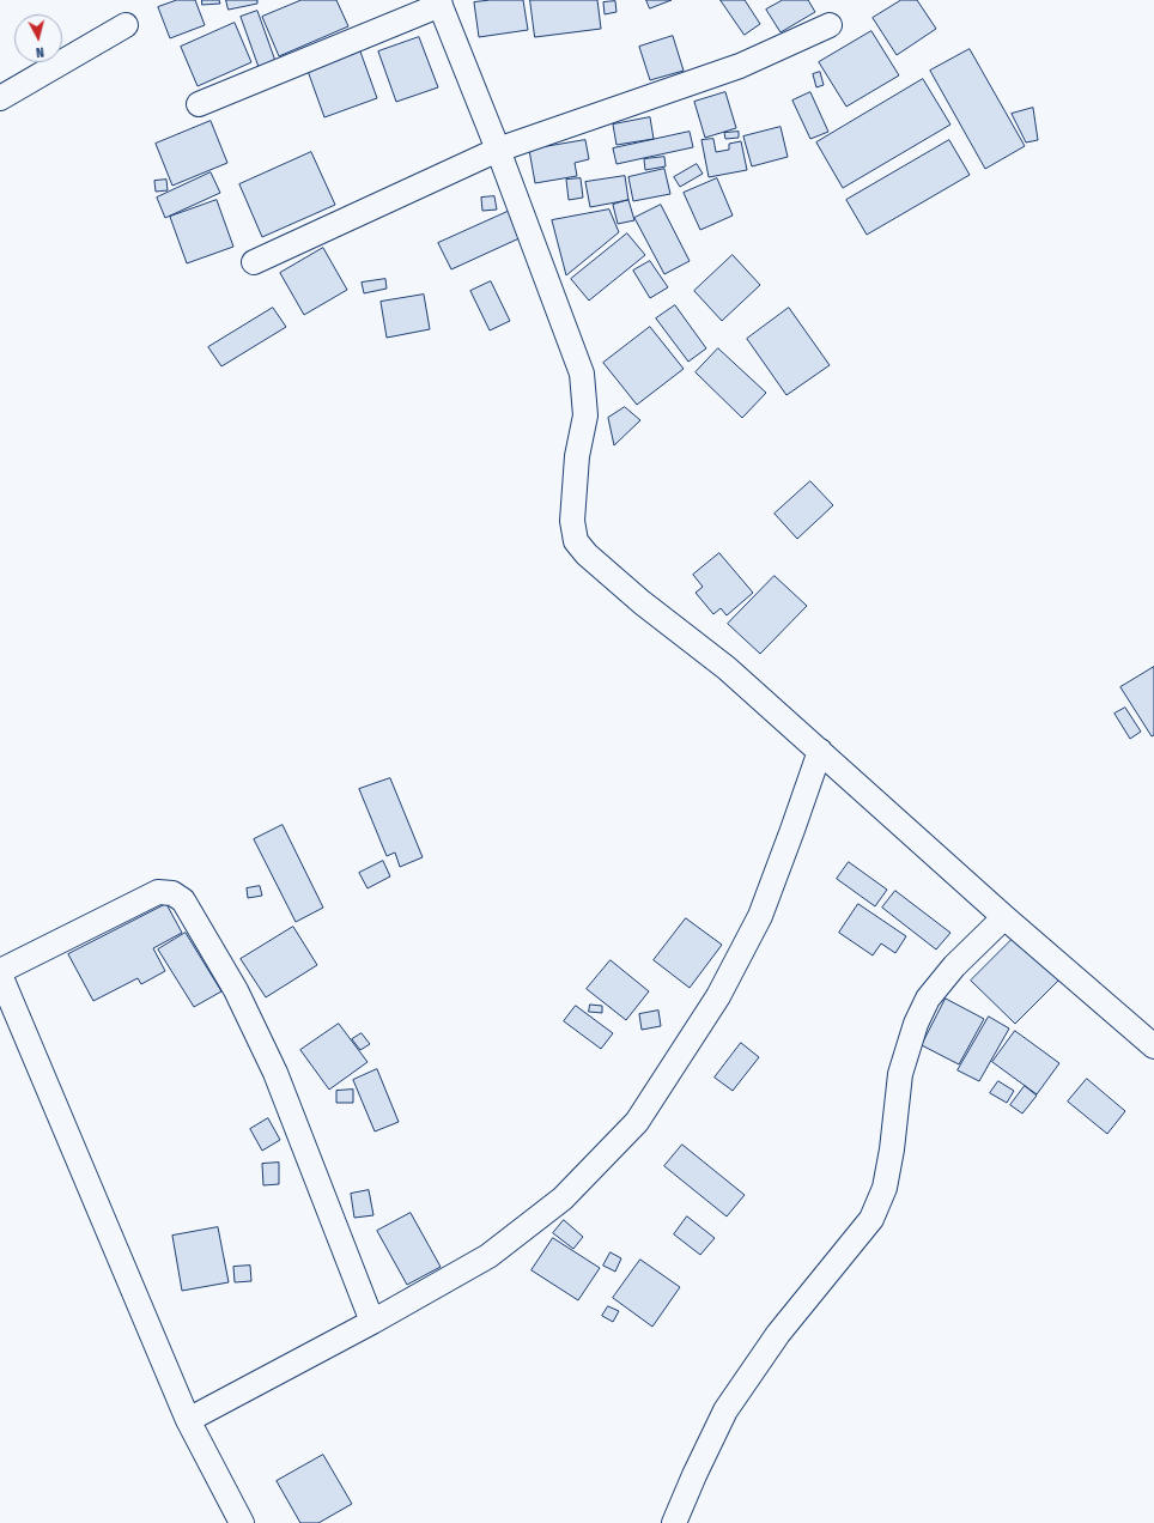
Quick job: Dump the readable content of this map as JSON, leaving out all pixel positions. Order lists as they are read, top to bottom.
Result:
{
  "north": "bottom"
}
